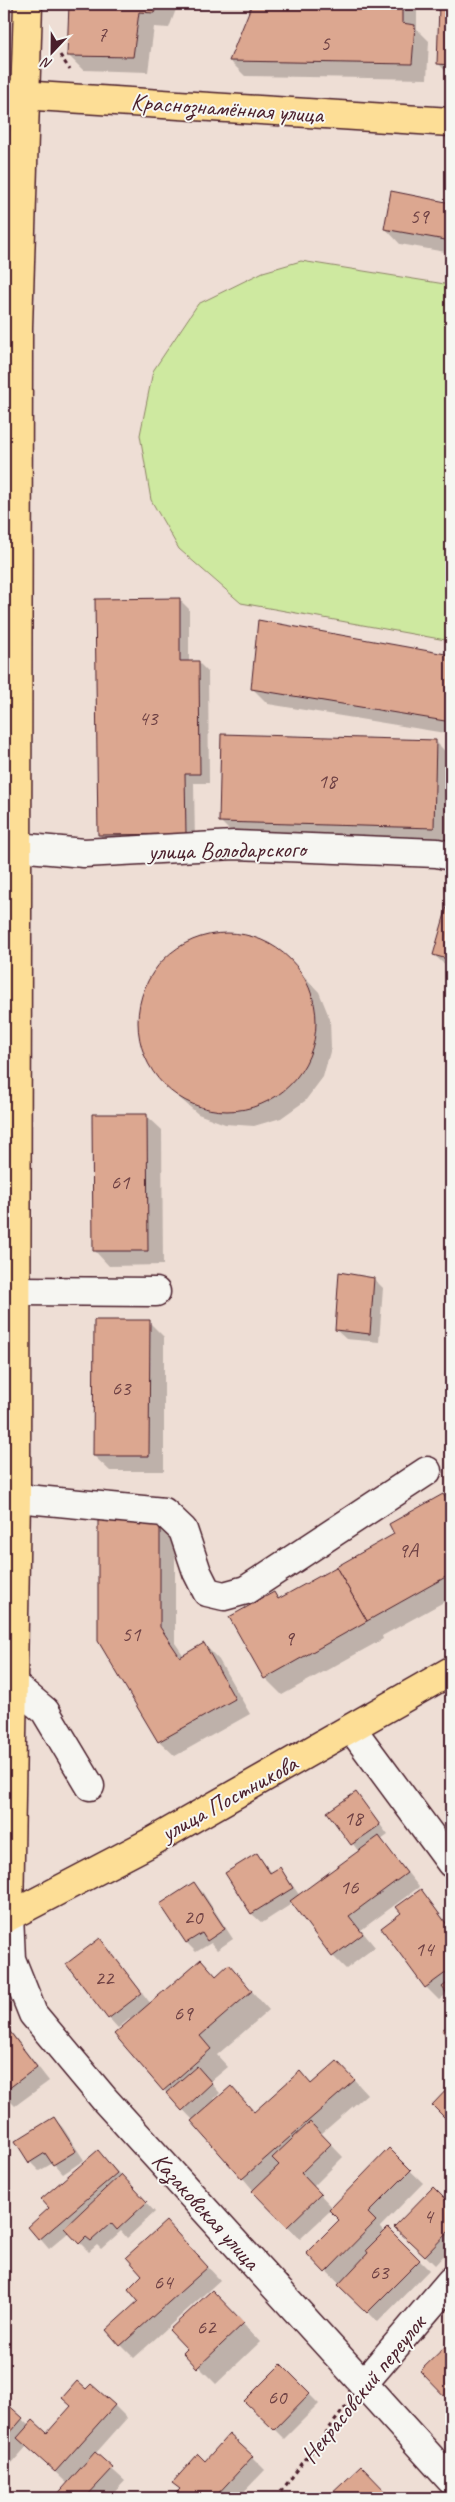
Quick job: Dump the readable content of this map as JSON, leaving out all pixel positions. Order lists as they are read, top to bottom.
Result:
{
  "streets": {
    "main road": ["Краснознамённая улица", "улица Постникова"],
    "street": ["улица Володарского", "Казаковская улица", "Некрасовский переулок"]
  },
  "crossings": [
    ["улица Постникова", "Казаковская улица"],
    ["Казаковская улица", "Некрасовский переулок"]
  ],
  "house_numbers": [
    "7",
    "5",
    "59",
    "43",
    "18",
    "61",
    "63",
    "9А",
    "51",
    "9",
    "18",
    "16",
    "20",
    "14",
    "22",
    "69",
    "4",
    "63",
    "64",
    "62",
    "60"
  ],
  "north": "bottom"
}
